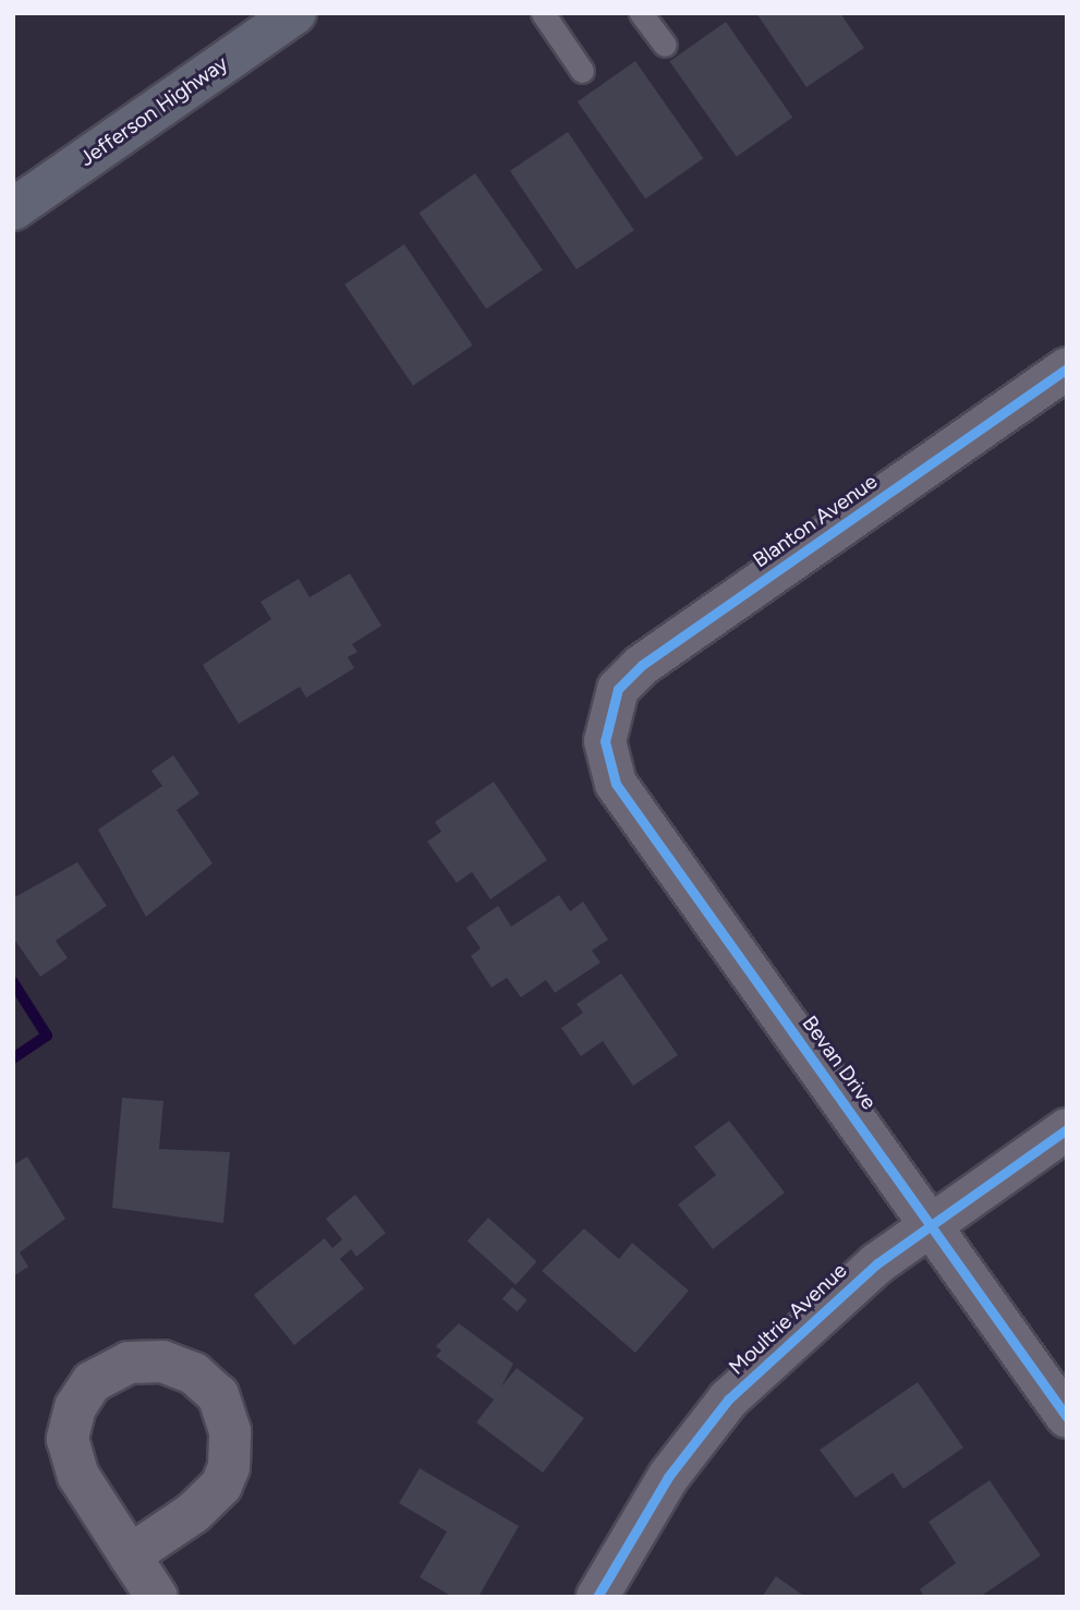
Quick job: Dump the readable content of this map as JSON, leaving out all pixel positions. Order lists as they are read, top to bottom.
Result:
{
  "streets": {
    "main road": ["Jefferson Highway"],
    "street": ["Blanton Avenue", "Bevan Drive", "Moultrie Avenue"]
  },
  "crossings": [
    ["Blanton Avenue", "Bevan Drive"],
    ["Bevan Drive", "Moultrie Avenue"]
  ]
}
